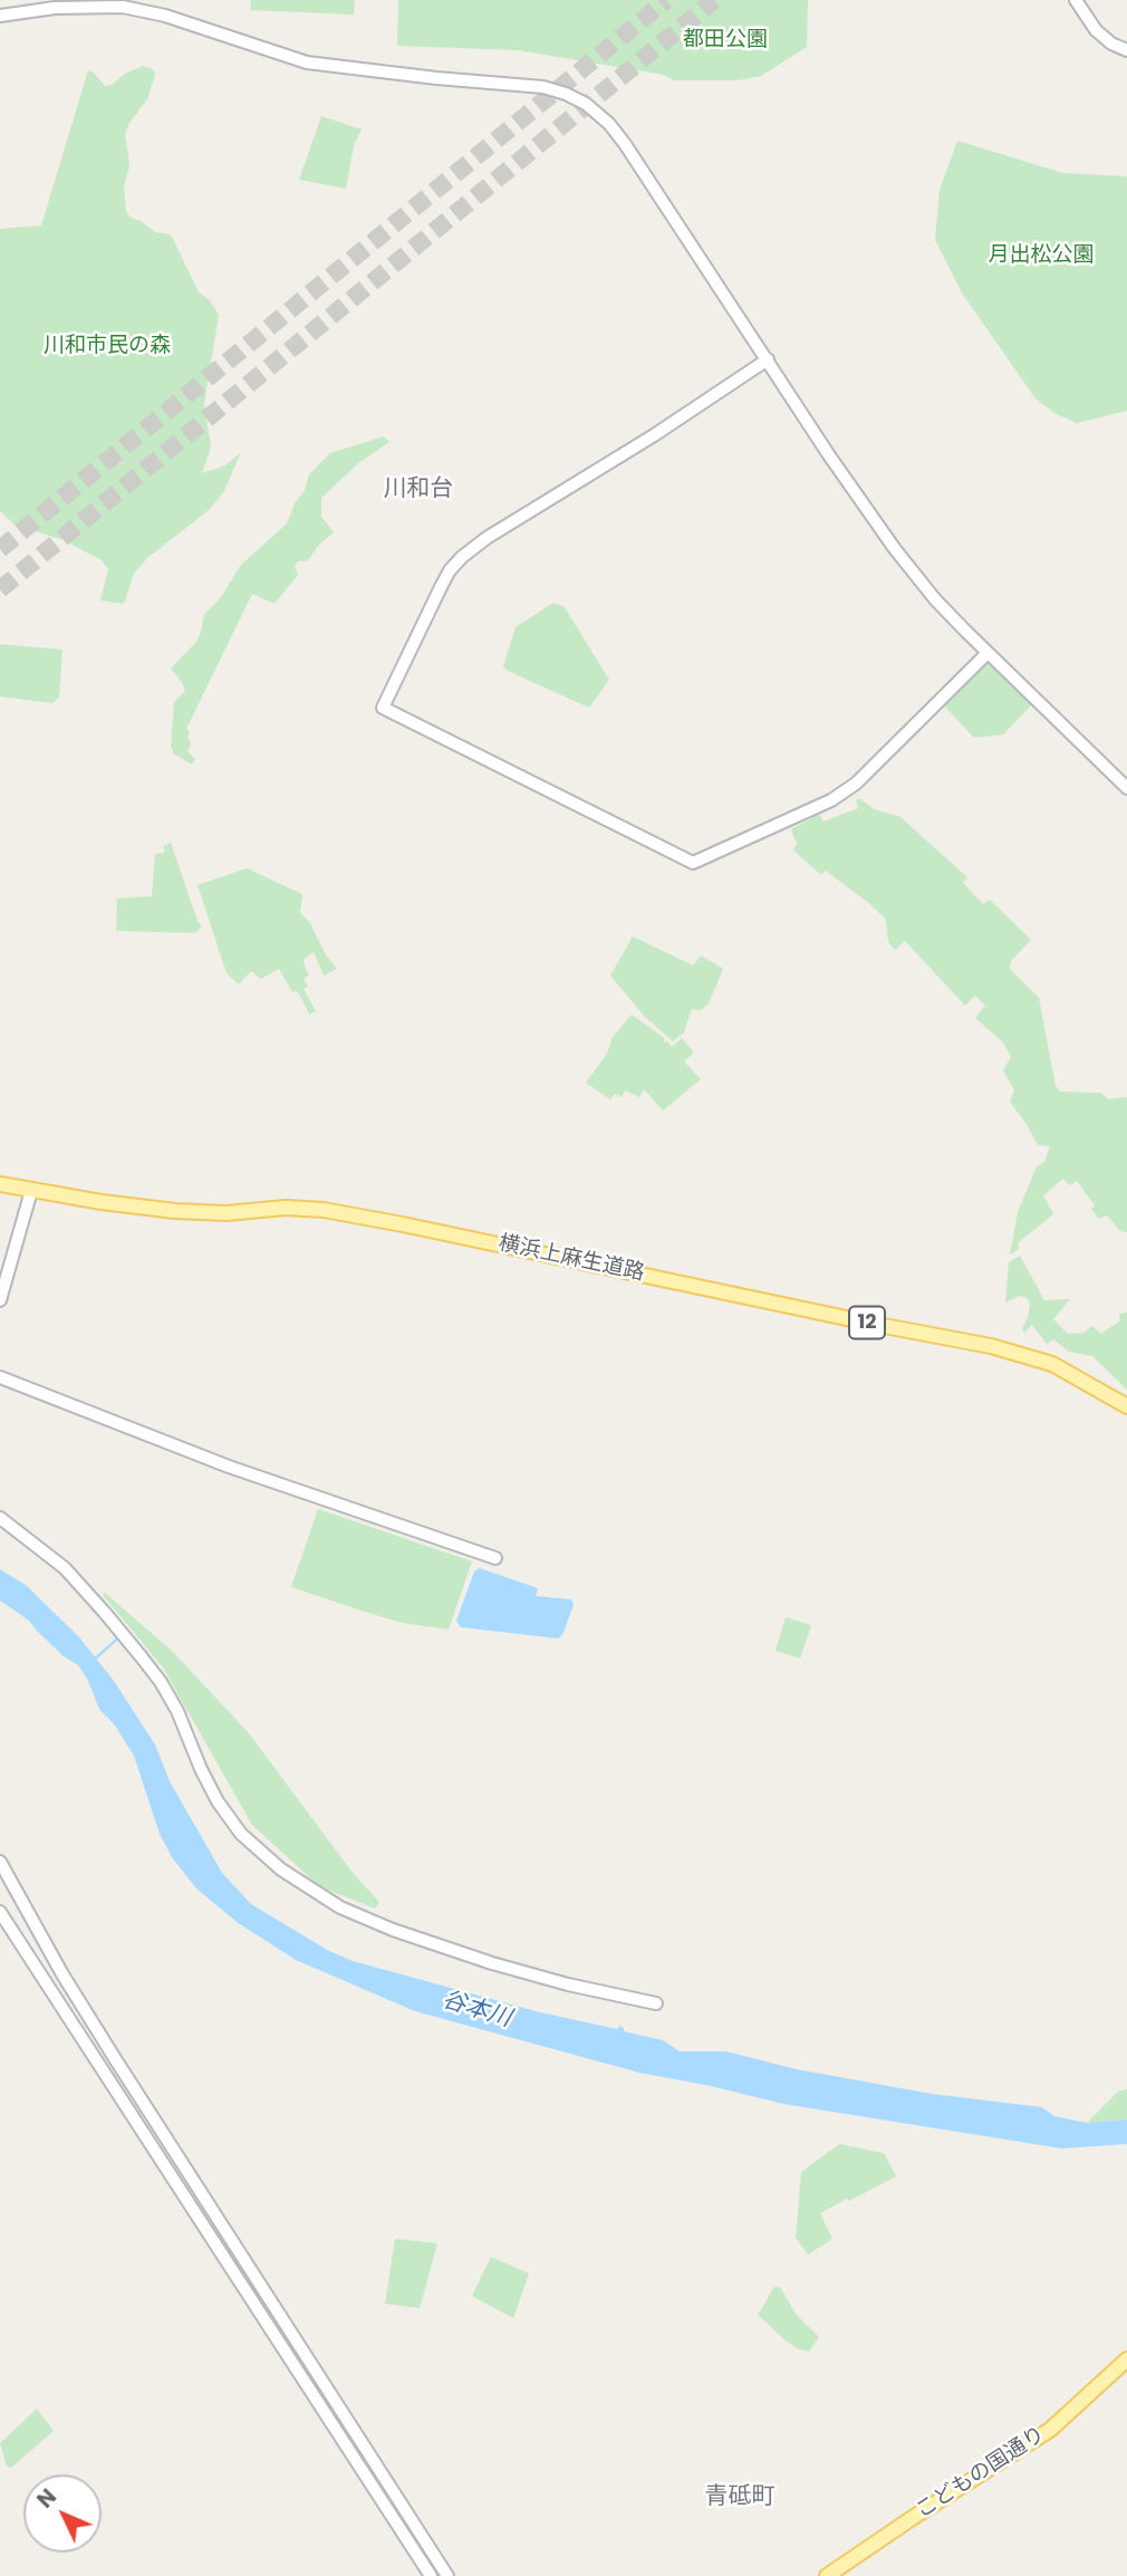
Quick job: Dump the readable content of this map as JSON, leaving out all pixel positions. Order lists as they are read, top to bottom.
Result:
{
  "streets": {
    "main road": ["横浜上麻生道路", "12", "こどもの国通り"]
  },
  "districts": ["川和台", "青砥町"],
  "water": ["谷本川"],
  "parks": ["都田公園", "月出松公園", "川和市民の森"],
  "north": "top left"
}
